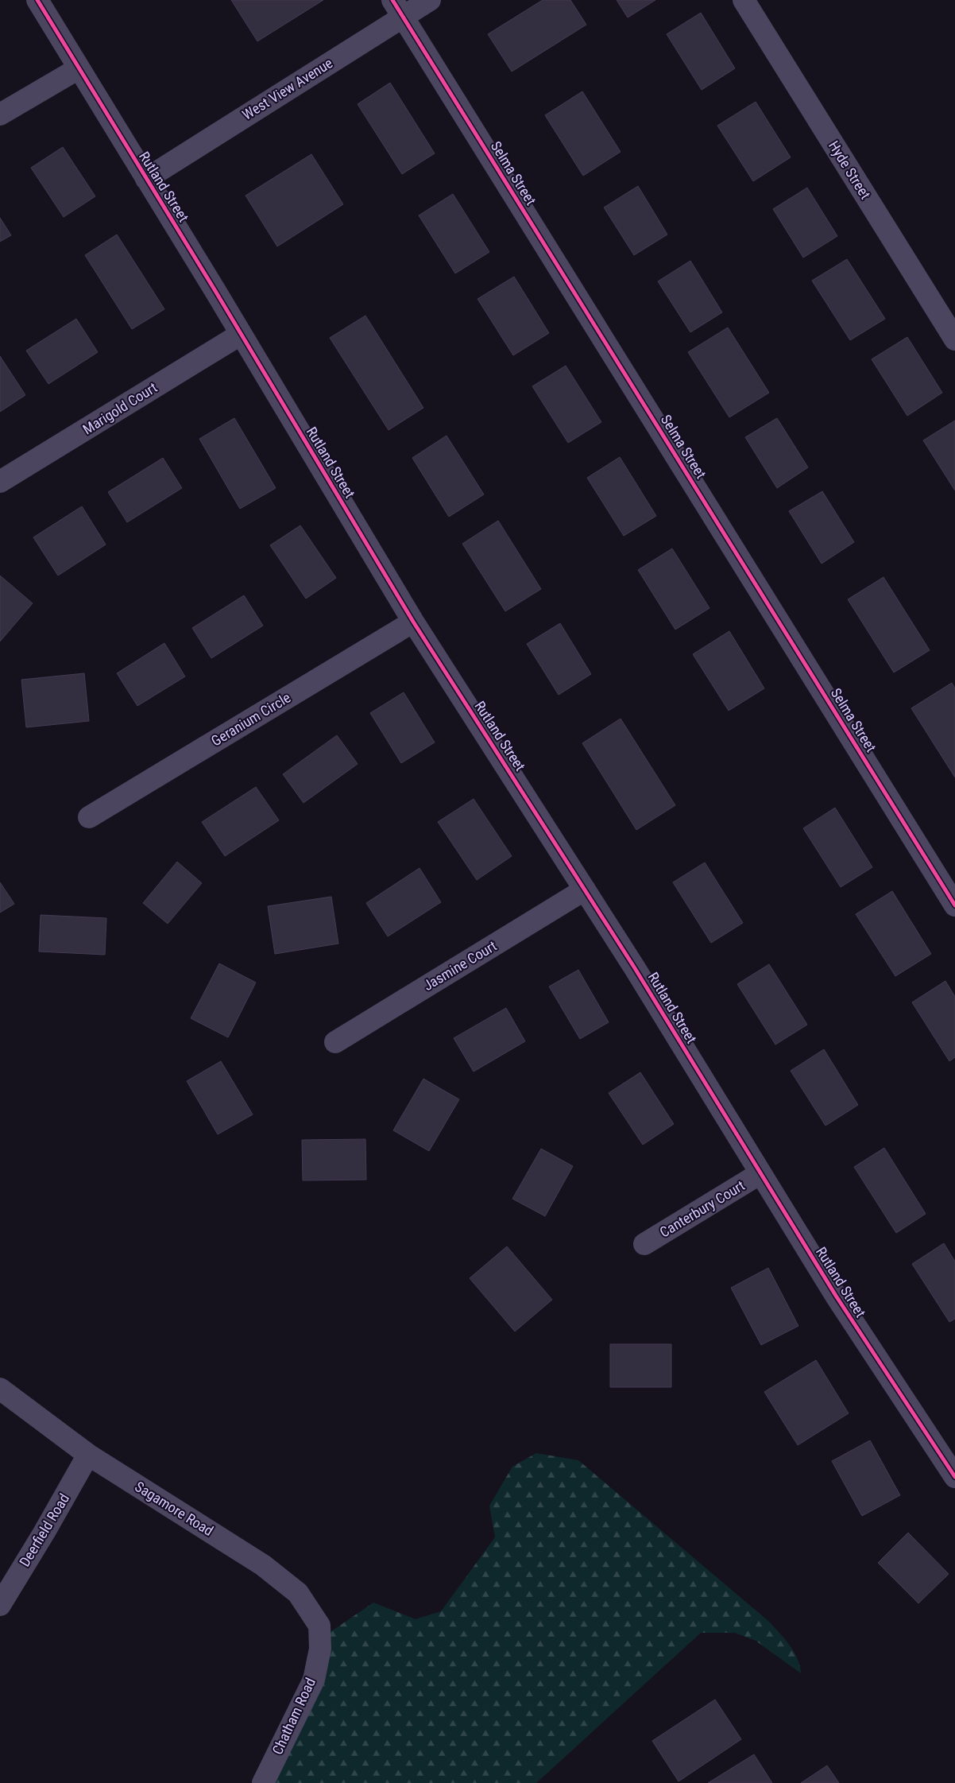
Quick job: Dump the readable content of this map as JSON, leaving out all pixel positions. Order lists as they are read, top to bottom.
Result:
{
  "streets": {
    "street": [
      "West View Avenue",
      "Hyde Street",
      "Selma Street",
      "Rutland Street",
      "Marigold Court",
      "Geranium Circle",
      "Jasmine Court",
      "Canterbury Court",
      "Sagamore Road",
      "Deerfield Road",
      "Chatham Road"
    ]
  },
  "crossings": [
    ["West View Avenue", "Selma Street"],
    ["West View Avenue", "Rutland Street"],
    ["Rutland Street", "Marigold Court"],
    ["Rutland Street", "Geranium Circle"],
    ["Rutland Street", "Jasmine Court"],
    ["Rutland Street", "Canterbury Court"],
    ["Sagamore Road", "Deerfield Road"],
    ["Sagamore Road", "Chatham Road"]
  ]
}
